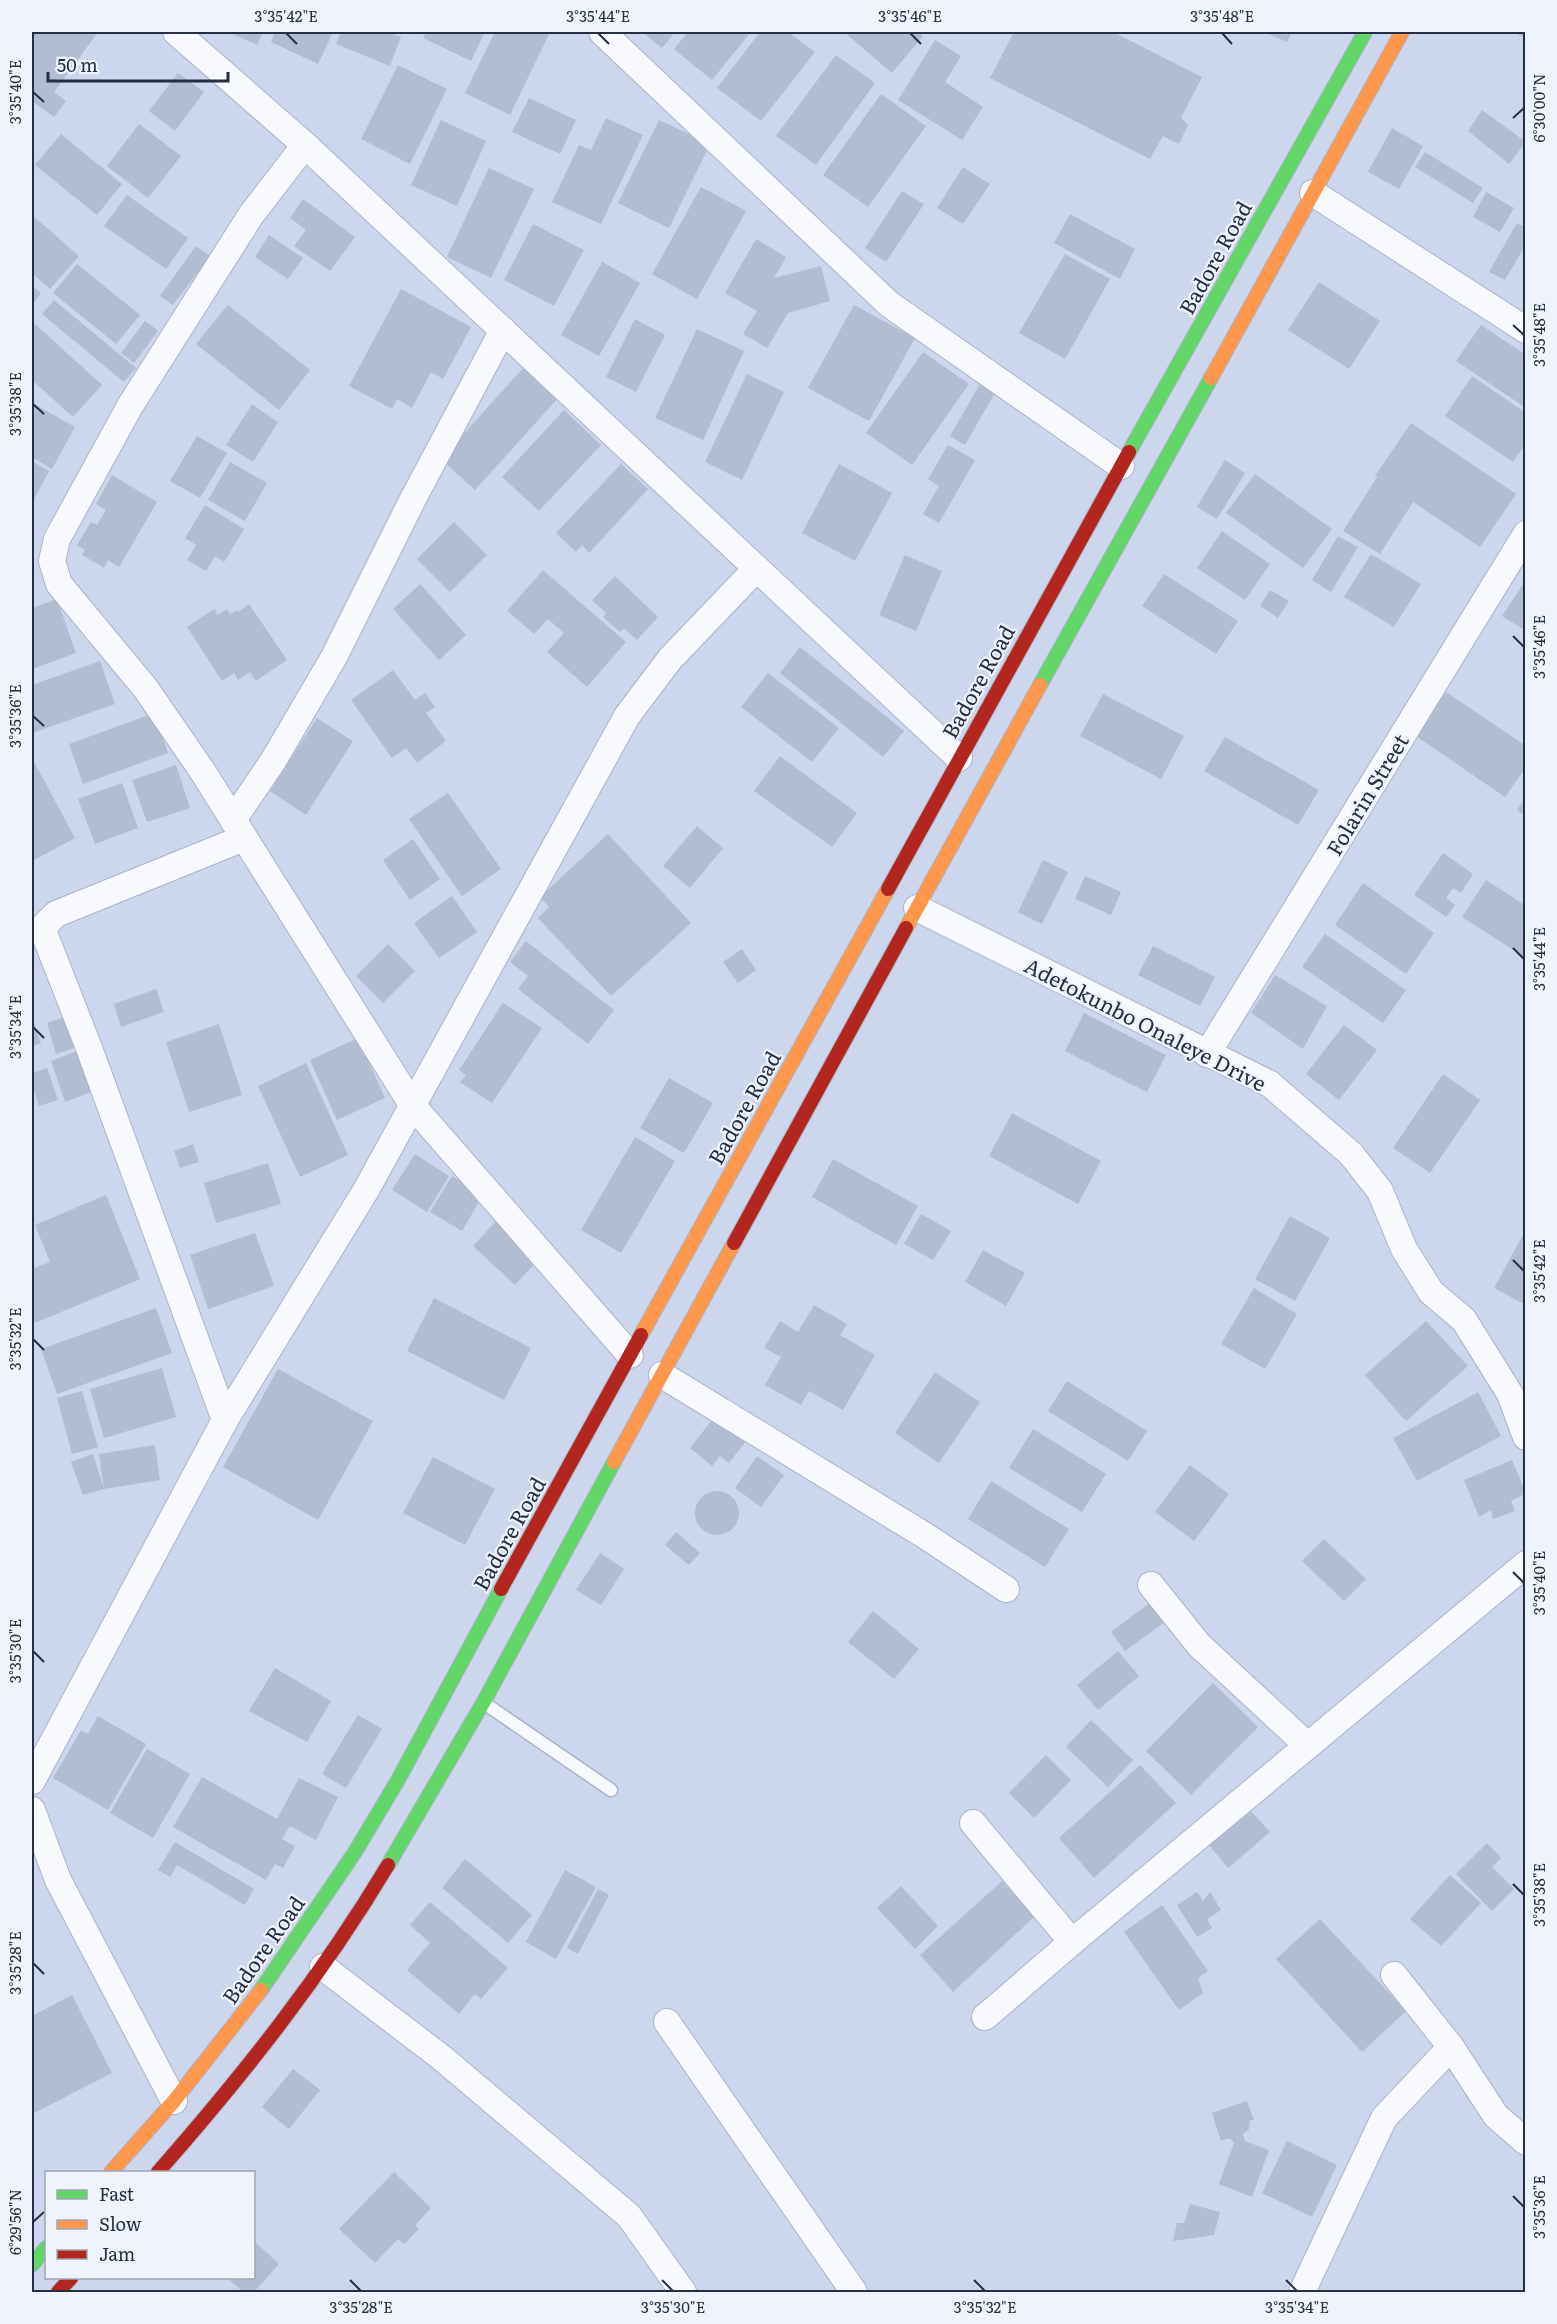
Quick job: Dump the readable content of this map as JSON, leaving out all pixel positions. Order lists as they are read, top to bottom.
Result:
{
  "streets": {
    "main road": ["Badore Road"],
    "street": ["Folarin Street", "Adetokunbo Onaleye Drive"]
  },
  "crossings": [
    ["Folarin Street", "Adetokunbo Onaleye Drive"]
  ],
  "legend": ["Fast", "Slow", "Jam"],
  "scale_bar": "50 m",
  "coordinates": [
    "3°35'42\"E",
    "3°35'44\"E",
    "3°35'46\"E",
    "3°35'48\"E",
    "3°35'40\"E",
    "6°30'00\"N",
    "3°35'38\"E",
    "3°35'36\"E",
    "3°35'34\"E",
    "3°35'32\"E",
    "3°35'30\"E",
    "3°35'28\"E",
    "6°29'56\"N"
  ]
}
